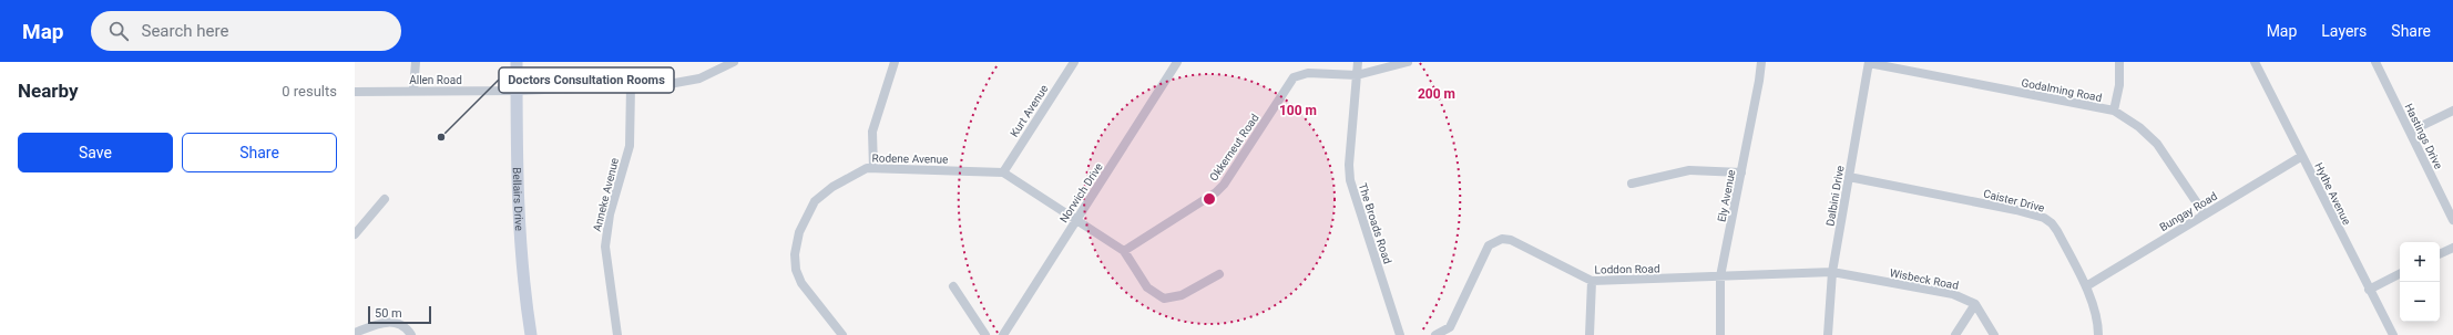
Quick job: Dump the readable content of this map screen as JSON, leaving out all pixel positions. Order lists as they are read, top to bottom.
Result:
{
  "streets": {
    "street": [
      "Allen Road",
      "Godalming Road",
      "Kurt Avenue",
      "Hastings Drive",
      "Okkerneut Road",
      "Rodene Avenue",
      "Norwich Drive",
      "Hythe Avenue",
      "Anneke Avenue",
      "Ely Avenue",
      "Dalbini Drive",
      "Bellairs Drive",
      "Caister Drive",
      "Bungay Road",
      "The Broads Road",
      "Loddon Road",
      "Wisbeck Road"
    ]
  },
  "crossings": [
    ["Allen Road", "Bellairs Drive"],
    ["Godalming Road", "Dalbini Drive"],
    ["Godalming Road", "Bungay Road"],
    ["Kurt Avenue", "Rodene Avenue"],
    ["Okkerneut Road", "The Broads Road"],
    ["Hythe Avenue", "Bungay Road"],
    ["Ely Avenue", "Loddon Road"],
    ["Dalbini Drive", "Caister Drive"],
    ["Dalbini Drive", "Loddon Road"],
    ["Dalbini Drive", "Wisbeck Road"],
    ["Caister Drive", "Bungay Road"],
    ["Loddon Road", "Wisbeck Road"]
  ],
  "places": ["Doctors Consultation Rooms"],
  "scale_bar": "50 m",
  "page": {
    "header": "Map",
    "search": "Search here",
    "nav": ["Map", "Layers", "Share"],
    "heading": ["Nearby", "0 results"],
    "buttons": ["Save", "Share"],
    "map_buttons": ["+", "−"],
    "scale": "50 m"
  },
  "rings": ["200 m", "100 m"]
}
